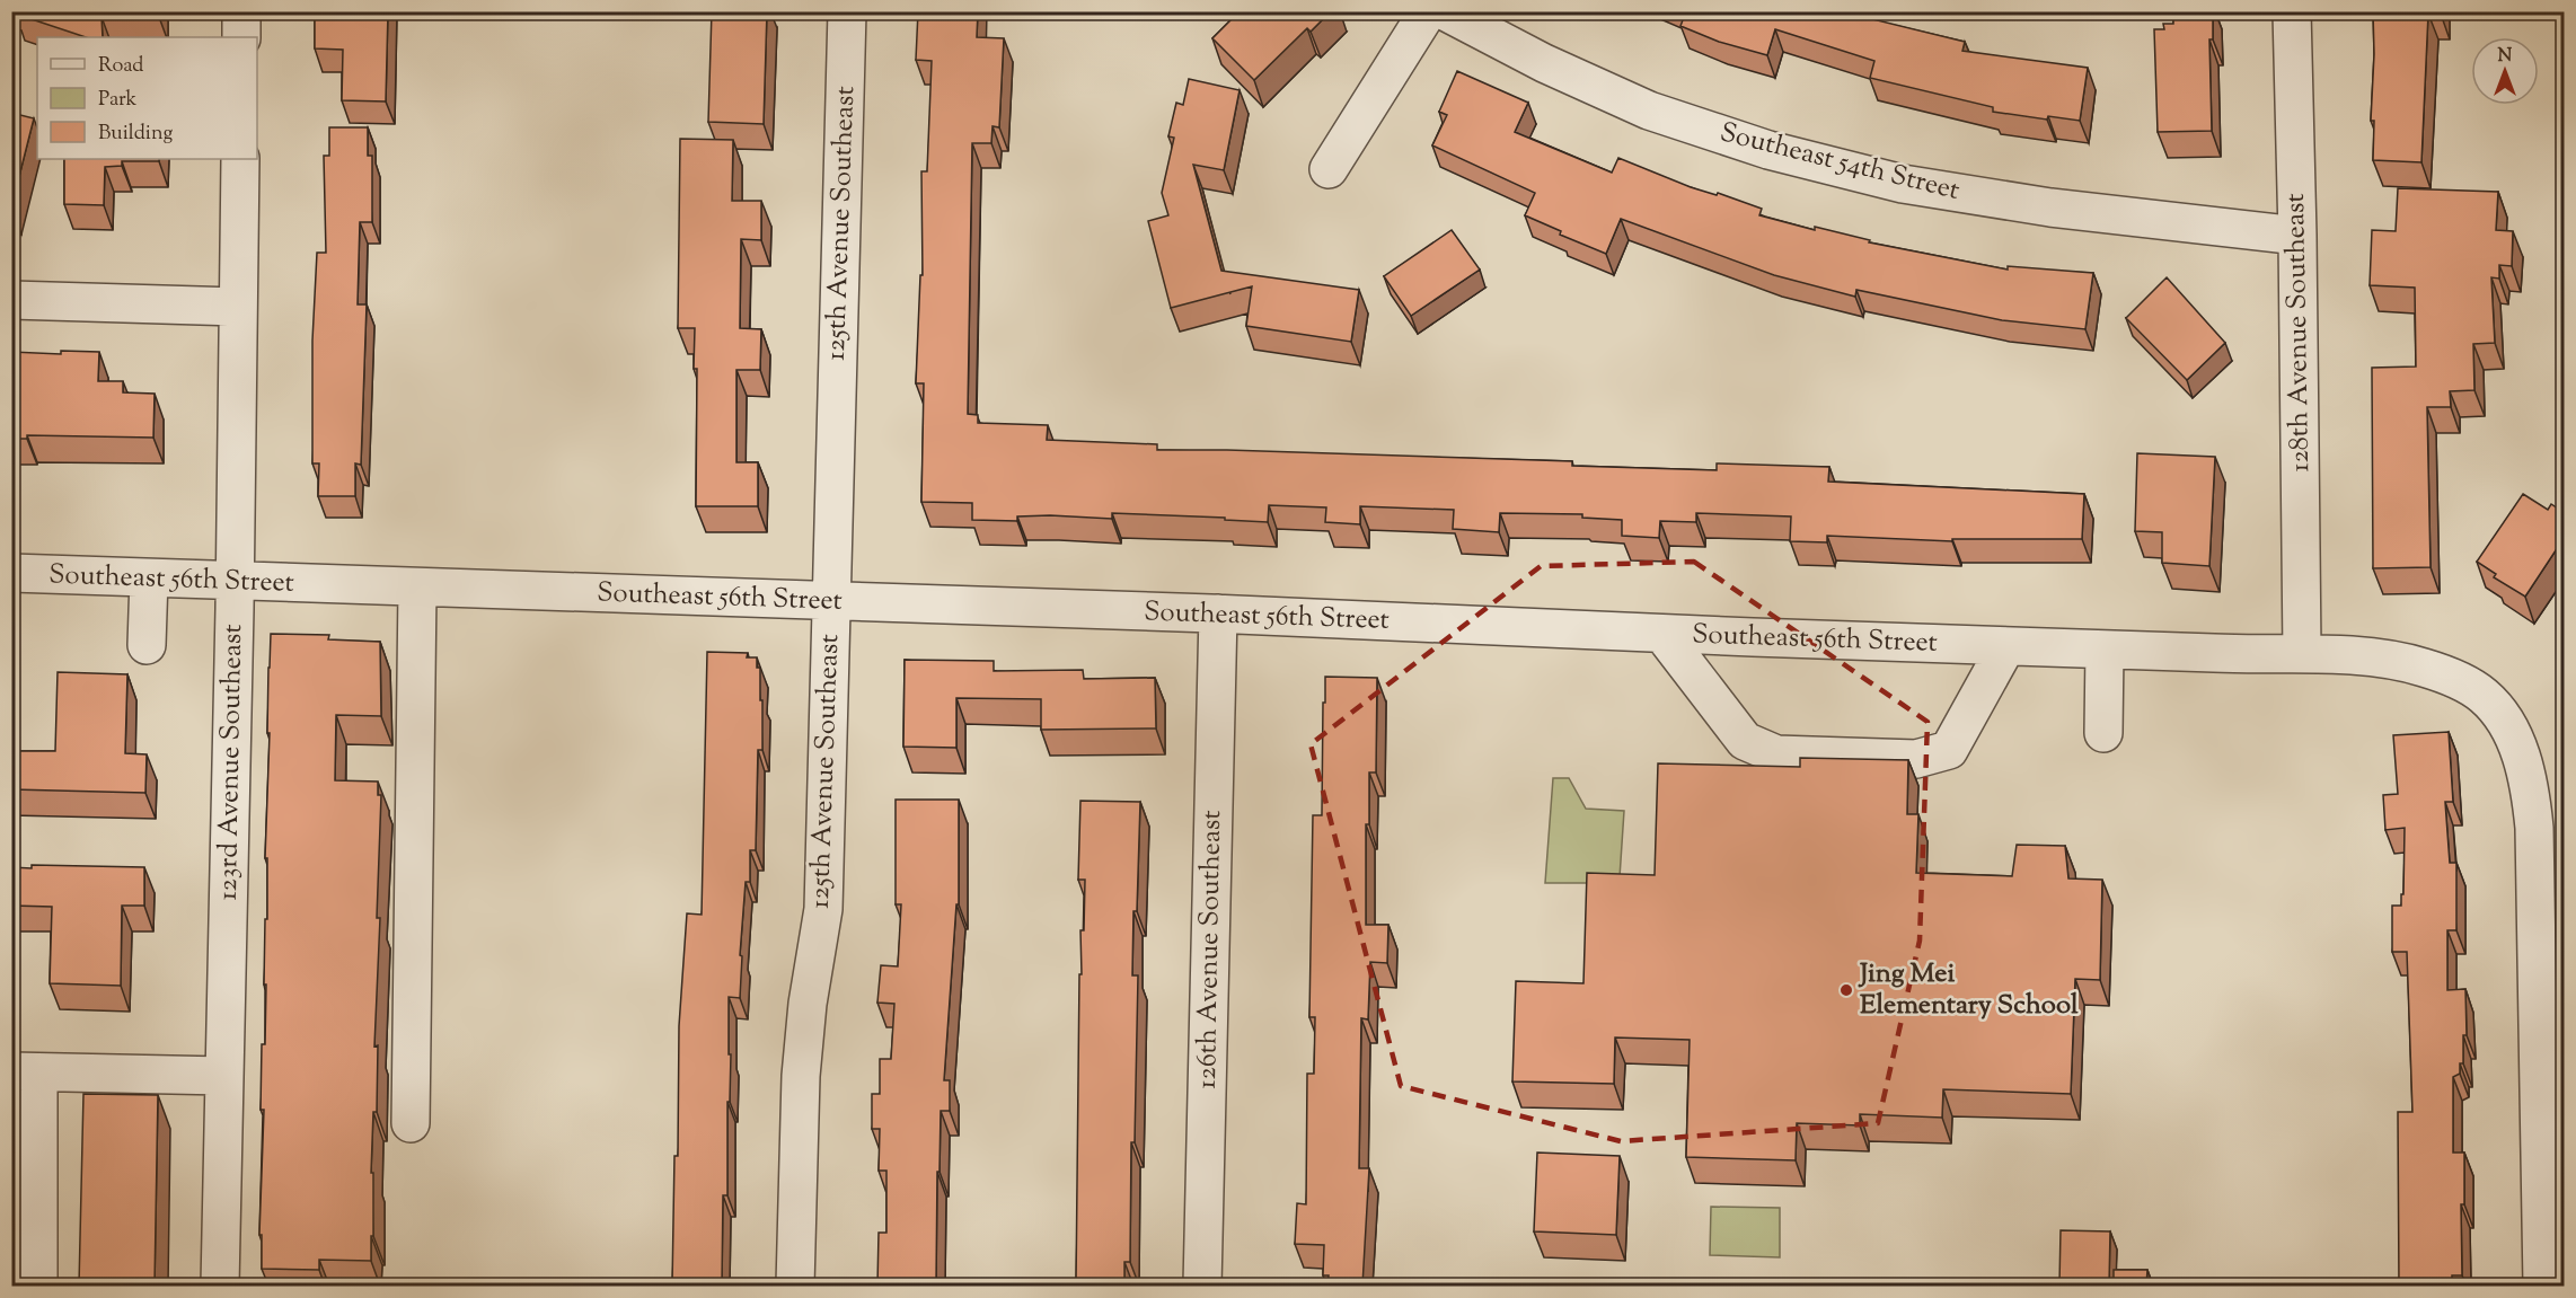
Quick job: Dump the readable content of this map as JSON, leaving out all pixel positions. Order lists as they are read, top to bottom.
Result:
{
  "streets": {
    "street": [
      "Southeast 54th Street",
      "125th Avenue Southeast",
      "128th Avenue Southeast",
      "Southeast 56th Street",
      "123rd Avenue Southeast",
      "126th Avenue Southeast"
    ]
  },
  "crossings": [
    ["Southeast 54th Street", "128th Avenue Southeast"],
    ["125th Avenue Southeast", "Southeast 56th Street"],
    ["128th Avenue Southeast", "Southeast 56th Street"],
    ["Southeast 56th Street", "123rd Avenue Southeast"],
    ["Southeast 56th Street", "126th Avenue Southeast"]
  ],
  "places": ["Jing Mei Elementary School"],
  "legend": ["Road", "Park", "Building"],
  "north": "top"
}
